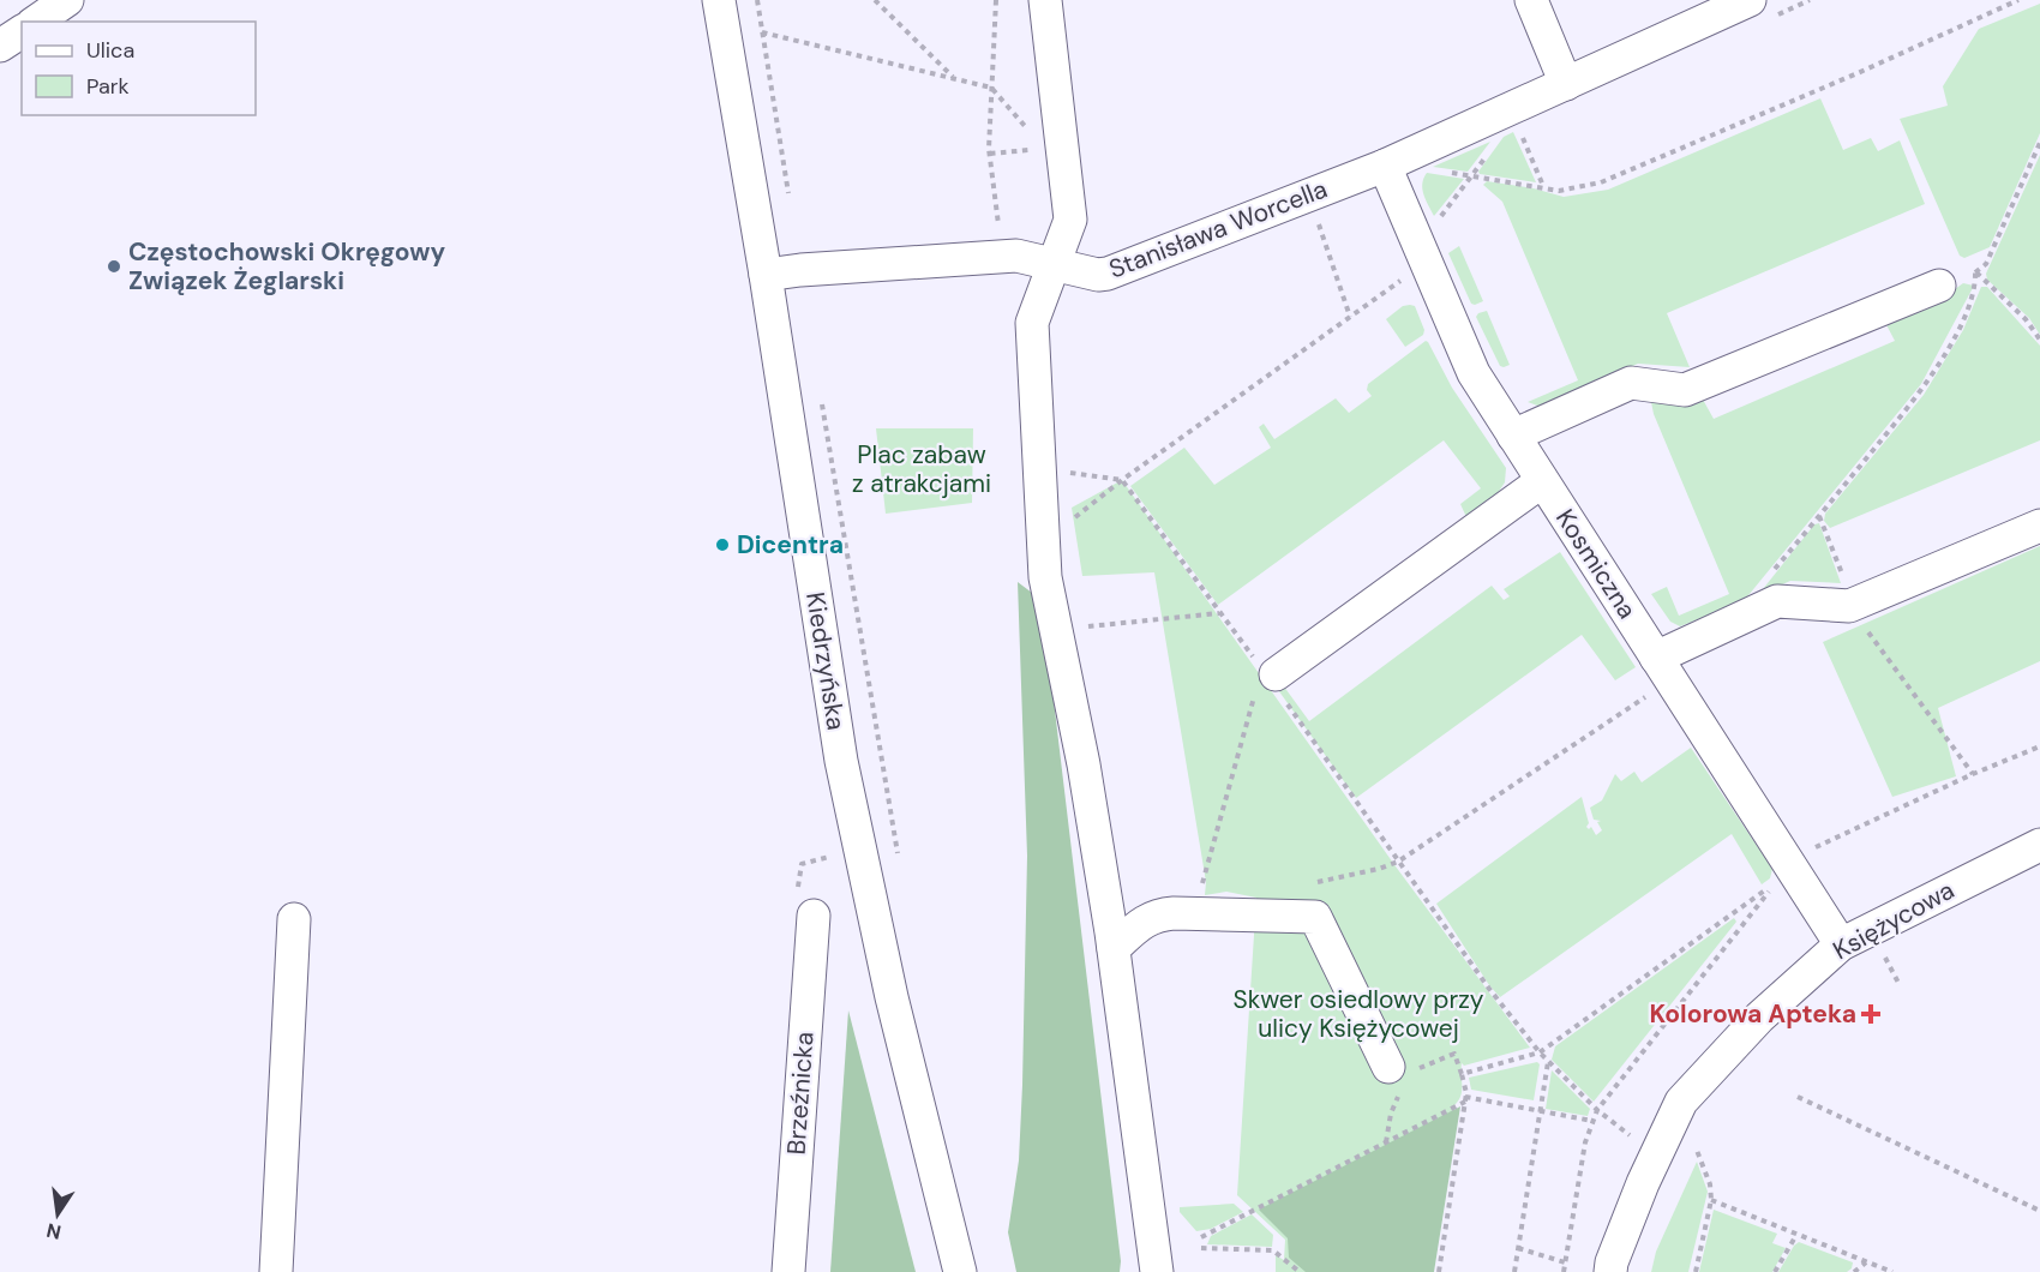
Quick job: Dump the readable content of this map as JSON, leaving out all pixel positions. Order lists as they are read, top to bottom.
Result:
{
  "streets": {
    "street": [
      "Stanisława Worcella",
      "Kosmiczna",
      "Kiedrzyńska",
      "Księżycowa",
      "Brzeźnicka"
    ]
  },
  "crossings": [
    ["Stanisława Worcella", "Kosmiczna"],
    ["Stanisława Worcella", "Kiedrzyńska"],
    ["Kosmiczna", "Księżycowa"]
  ],
  "parks": ["Plac zabaw z atrakcjami", "Skwer osiedlowy przy ulicy Księżycowej"],
  "places": {
    "other": ["Częstochowski Okręgowy Związek Żeglarski", "Dicentra"],
    "health": ["Kolorowa Apteka"]
  },
  "legend": ["Ulica", "Park"],
  "north": "bottom"
}
